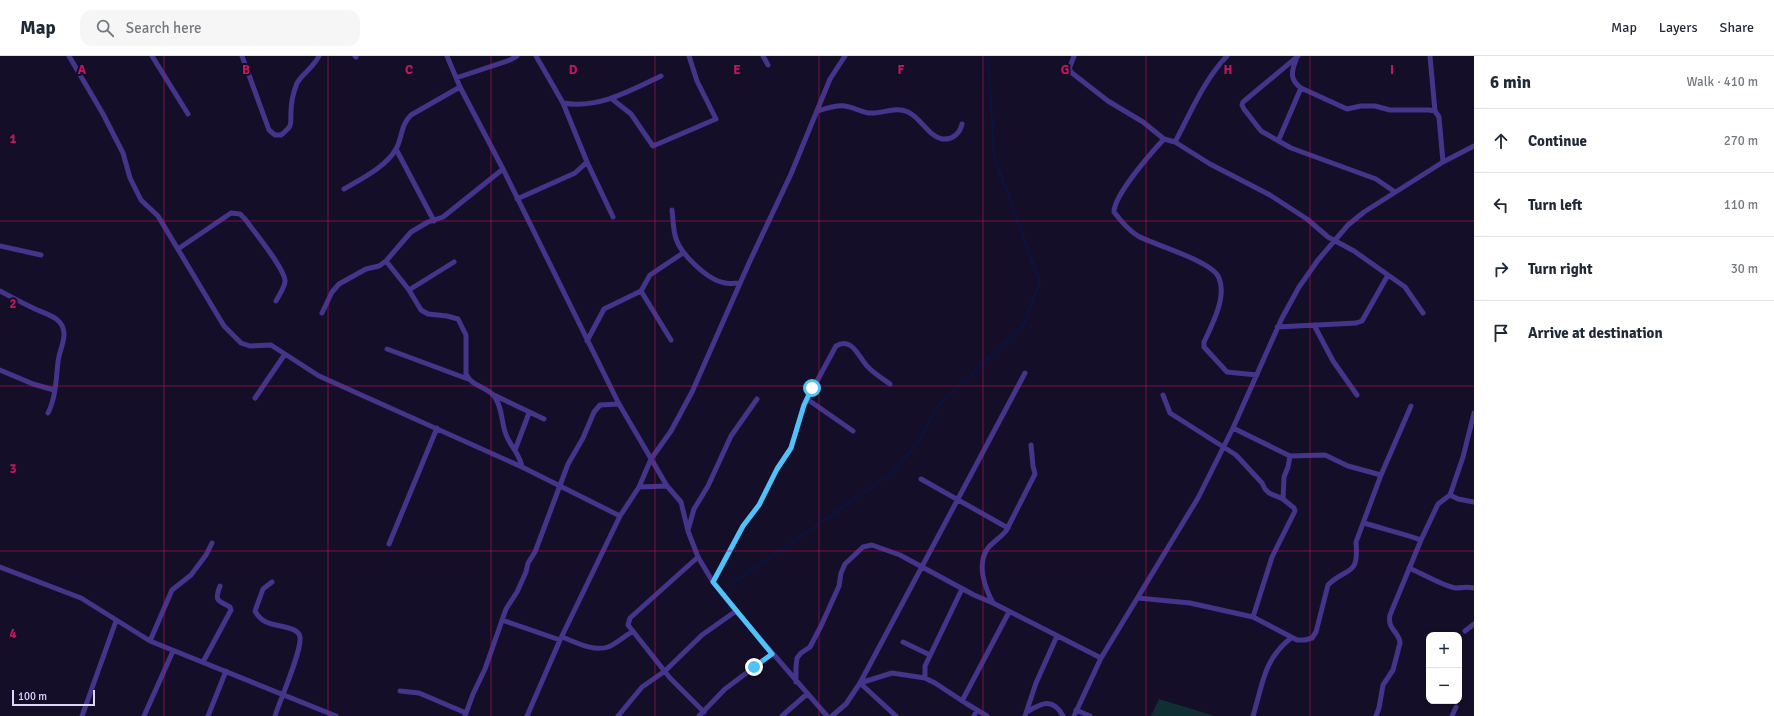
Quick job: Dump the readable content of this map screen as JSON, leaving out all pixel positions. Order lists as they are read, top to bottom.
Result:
{
  "scale_bar": "100 m",
  "page": {
    "header": "Map",
    "search": "Search here",
    "nav": ["Map", "Layers", "Share"],
    "heading": ["6 min", "Walk · 410 m"],
    "list": [
      ["Continue", "270 m"],
      ["Turn left", "110 m"],
      ["Turn right", "30 m"],
      "Arrive at destination"
    ],
    "map_buttons": ["+", "−"],
    "scale": "100 m"
  },
  "grid": {
    "columns": [
      "A",
      "B",
      "C",
      "D",
      "E",
      "F",
      "G",
      "H",
      "I"
    ],
    "rows": [
      "1",
      "2",
      "3",
      "4"
    ]
  }
}
